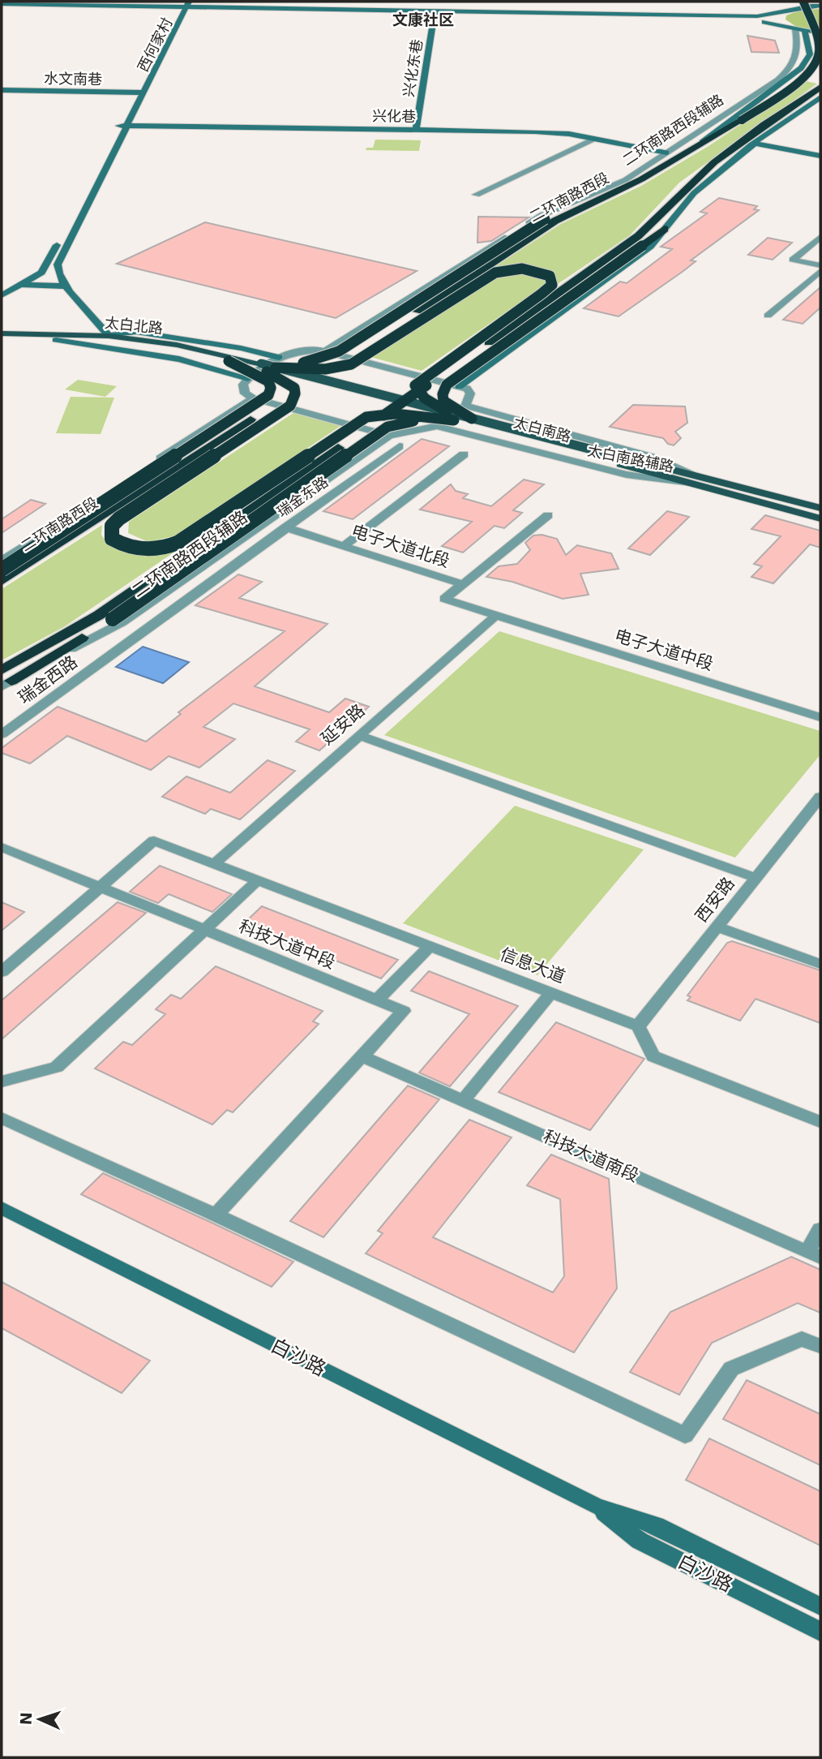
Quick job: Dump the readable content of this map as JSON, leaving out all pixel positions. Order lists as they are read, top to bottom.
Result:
{
  "streets": {
    "highway": ["二环南路西段"],
    "main road": ["太白北路", "太白南路"],
    "street": [
      "西何家村",
      "兴化东巷",
      "水文南巷",
      "兴化巷",
      "二环南路西段辅路",
      "太白南路辅路",
      "瑞金东路",
      "电子大道北段",
      "电子大道中段",
      "瑞金西路",
      "延安路",
      "西安路",
      "科技大道中段",
      "信息大道",
      "科技大道南段",
      "白沙路"
    ]
  },
  "crossings": [
    ["西何家村", "水文南巷"],
    ["西何家村", "兴化巷"],
    ["兴化东巷", "兴化巷"],
    ["兴化巷", "二环南路西段辅路"],
    ["太白北路", "太白南路"],
    ["太白南路", "太白南路辅路"],
    ["瑞金东路", "电子大道北段"],
    ["瑞金东路", "瑞金西路"],
    ["电子大道北段", "电子大道中段"],
    ["电子大道北段", "延安路"],
    ["电子大道中段", "延安路"],
    ["延安路", "信息大道"],
    ["西安路", "信息大道"],
    ["科技大道中段", "信息大道"],
    ["科技大道中段", "科技大道南段"]
  ],
  "districts": ["文康社区"],
  "north": "left"
}
